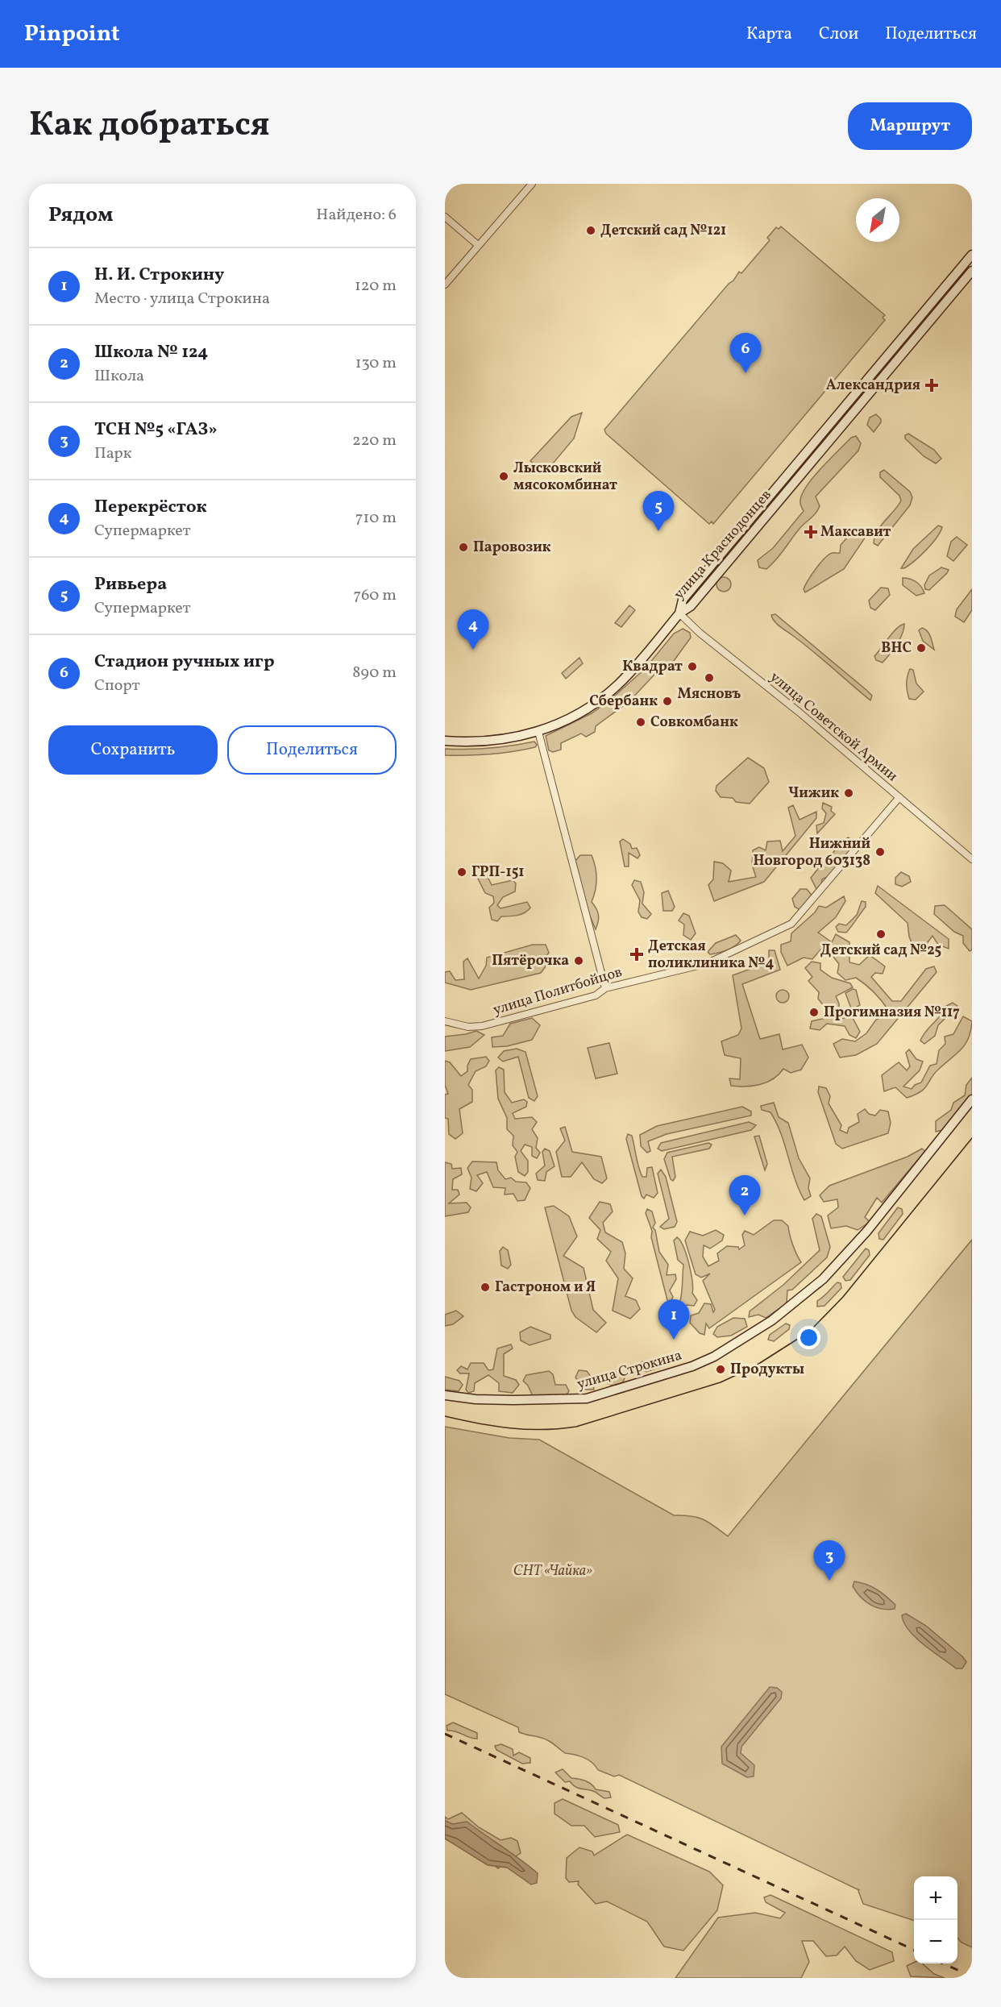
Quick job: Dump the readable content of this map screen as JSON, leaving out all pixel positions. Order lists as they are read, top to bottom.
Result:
{
  "streets": {
    "main road": ["улица Краснодонцев", "улица Строкина"],
    "street": ["улица Советской Армии", "улица Политбойцов"]
  },
  "crossings": [
    ["улица Краснодонцев", "улица Советской Армии"],
    ["улица Советской Армии", "улица Политбойцов"]
  ],
  "parks": ["СНТ «Чайка»"],
  "places": {
    "other": [
      "Детский сад №121",
      "Лысковский мясокомбинат",
      "Паровозик",
      "ВНС",
      "Квадрат",
      "Мясновъ",
      "Сбербанк",
      "Совкомбанк",
      "Чижик",
      "Нижний Новгород 603138",
      "ГРП-151",
      "Детский сад №25",
      "Пятёрочка",
      "Прогимназия №117",
      "Гастроном и Я",
      "Продукты"
    ],
    "health": ["Александрия", "Максавит", "Детская поликлиника №4"]
  },
  "north": "bottom left",
  "page": {
    "header": "Pinpoint",
    "nav": ["Карта", "Слои", "Поделиться"],
    "title": "Как добраться",
    "buttons": [
      "Маршрут",
      ["Сохранить", "Поделиться"]
    ],
    "heading": ["Рядом", "Найдено: 6"],
    "list": [
      {
        "mark": "1",
        "name": "Н. И. Строкину",
        "note": "Место · улица Строкина",
        "value": "120 m"
      },
      {
        "mark": "2",
        "name": "Школа № 124",
        "note": "Школа",
        "value": "130 m"
      },
      {
        "mark": "3",
        "name": "ТСН №5 «ГАЗ»",
        "note": "Парк",
        "value": "220 m"
      },
      {
        "mark": "4",
        "name": "Перекрёсток",
        "note": "Супермаркет",
        "value": "710 m"
      },
      {
        "mark": "5",
        "name": "Ривьера",
        "note": "Супермаркет",
        "value": "760 m"
      },
      {
        "mark": "6",
        "name": "Стадион ручных игр",
        "note": "Спорт",
        "value": "890 m"
      }
    ],
    "pins": [
      "6",
      "5",
      "4",
      "2",
      "1",
      "3"
    ],
    "map_buttons": ["+", "−"]
  }
}
